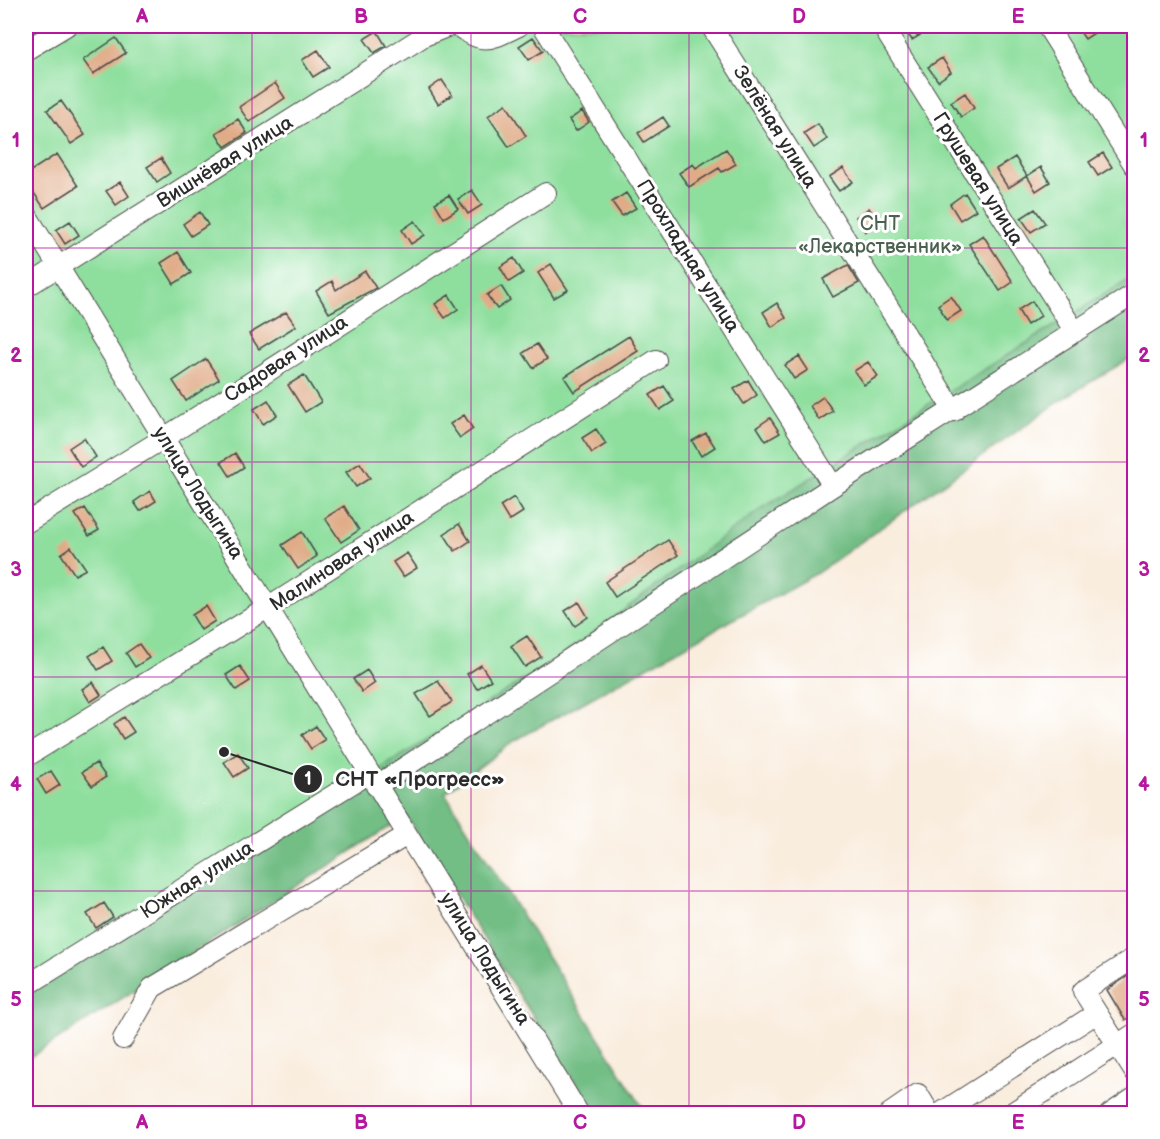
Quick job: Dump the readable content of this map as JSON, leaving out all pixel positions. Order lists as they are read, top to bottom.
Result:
{
  "streets": {
    "street": [
      "Зелёная улица",
      "Вишнёвая улица",
      "Грушевая улица",
      "Прохладная улица",
      "Садовая улица",
      "улица Лодыгина",
      "Малиновая улица",
      "Южная улица"
    ]
  },
  "crossings": [
    ["Зелёная улица", "Южная улица"],
    ["Вишнёвая улица", "улица Лодыгина"],
    ["Грушевая улица", "Южная улица"],
    ["Прохладная улица", "Южная улица"],
    ["Садовая улица", "улица Лодыгина"],
    ["улица Лодыгина", "Малиновая улица"],
    ["улица Лодыгина", "Южная улица"]
  ],
  "parks": ["СНТ «Лекарственник»"],
  "places": ["СНТ «Прогресс»"],
  "grid": {
    "columns": [
      "A",
      "B",
      "C",
      "D",
      "E"
    ],
    "rows": [
      "1",
      "2",
      "3",
      "4",
      "5"
    ]
  }
}
